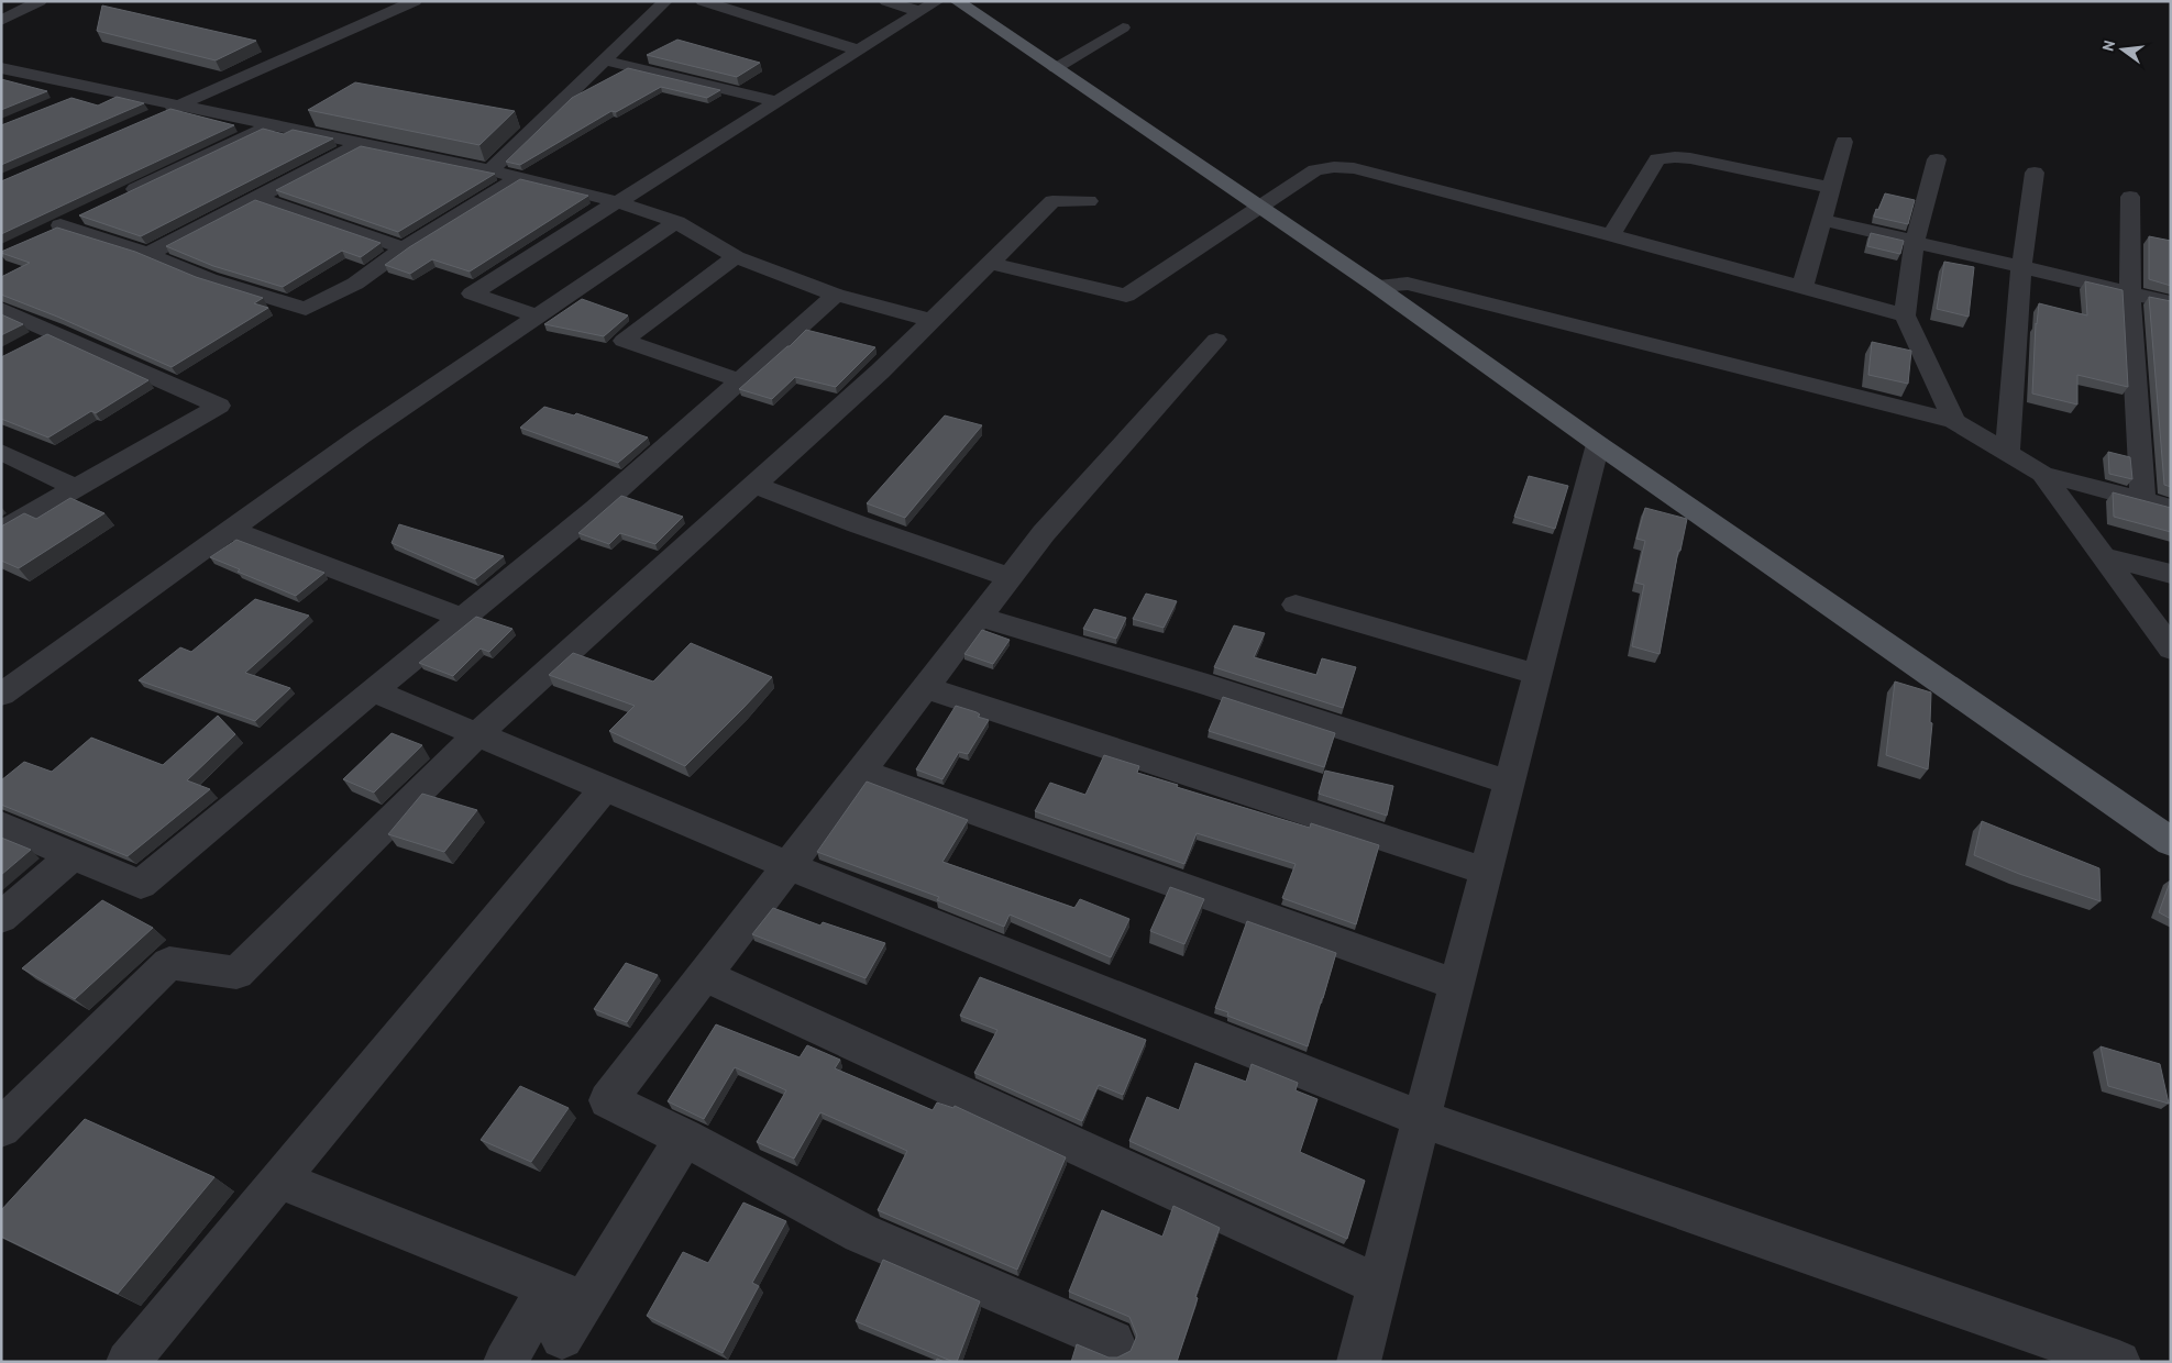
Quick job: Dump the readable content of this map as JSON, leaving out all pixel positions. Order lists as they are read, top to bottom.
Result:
{
  "north": "left"
}
